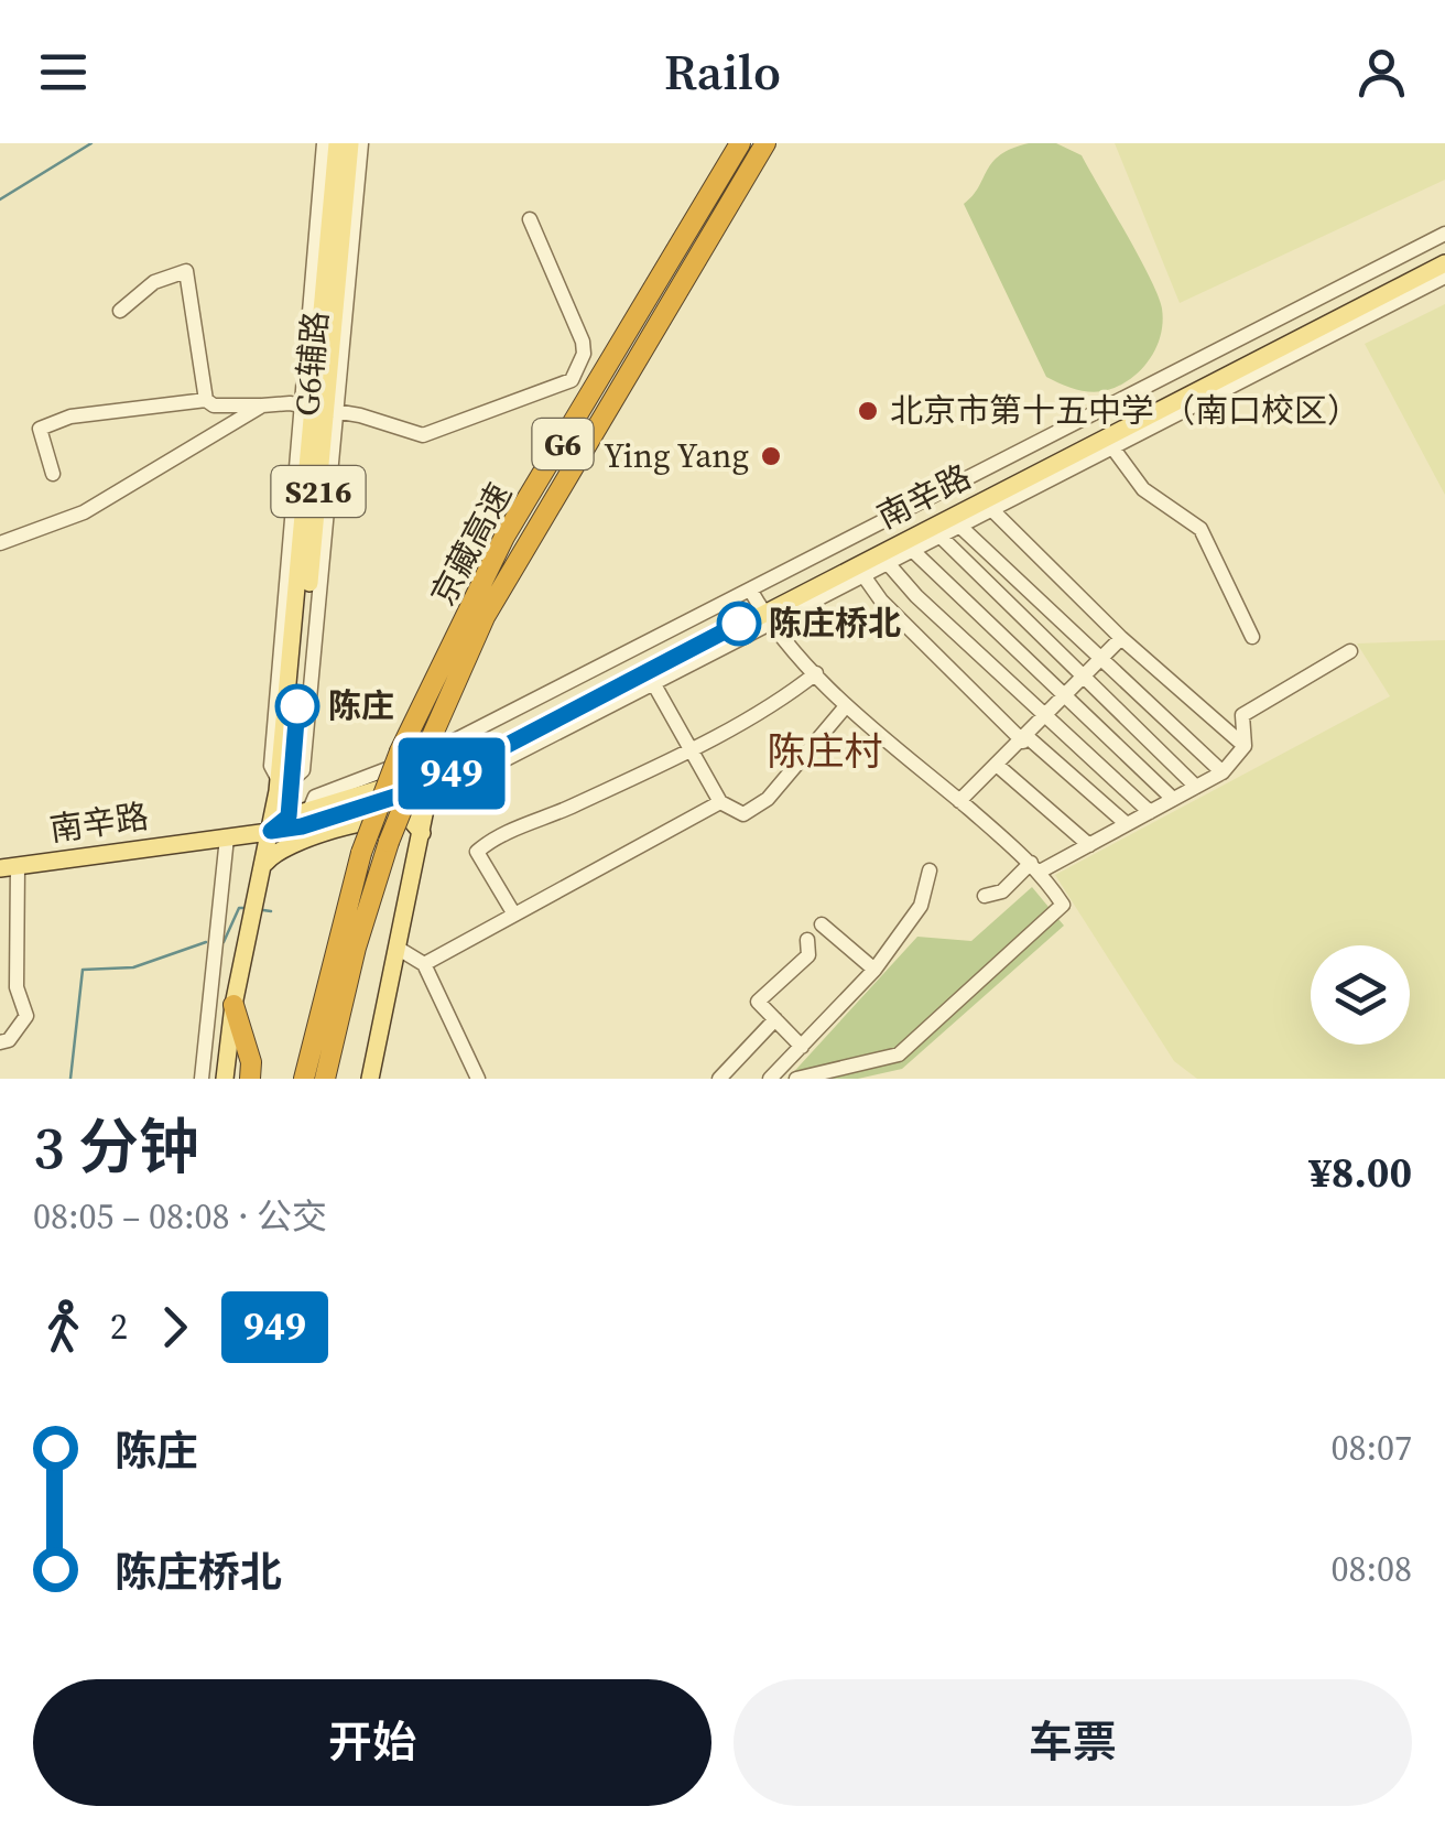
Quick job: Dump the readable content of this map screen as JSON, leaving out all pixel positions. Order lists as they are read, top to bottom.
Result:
{
  "streets": {
    "highway": ["G6", "京藏高速"],
    "main road": ["G6辅路", "S216", "南辛路"]
  },
  "crossings": [
    ["G6辅路", "南辛路"]
  ],
  "districts": ["陈庄村"],
  "places": [
    "北京市第十五中学 （南口校区）",
    "Ying Yang",
    "陈庄桥北",
    "陈庄"
  ],
  "lines": ["bus line 949"],
  "page": {
    "header": "Railo",
    "on_map": "949",
    "heading": ["3 分钟", "08:05 – 08:08 · 公交", "¥8.00"],
    "legs": ["2", "949"],
    "list": [
      {
        "name": "陈庄",
        "value": "08:07"
      },
      {
        "name": "陈庄桥北",
        "value": "08:08"
      }
    ],
    "buttons": ["开始", "车票"]
  }
}
